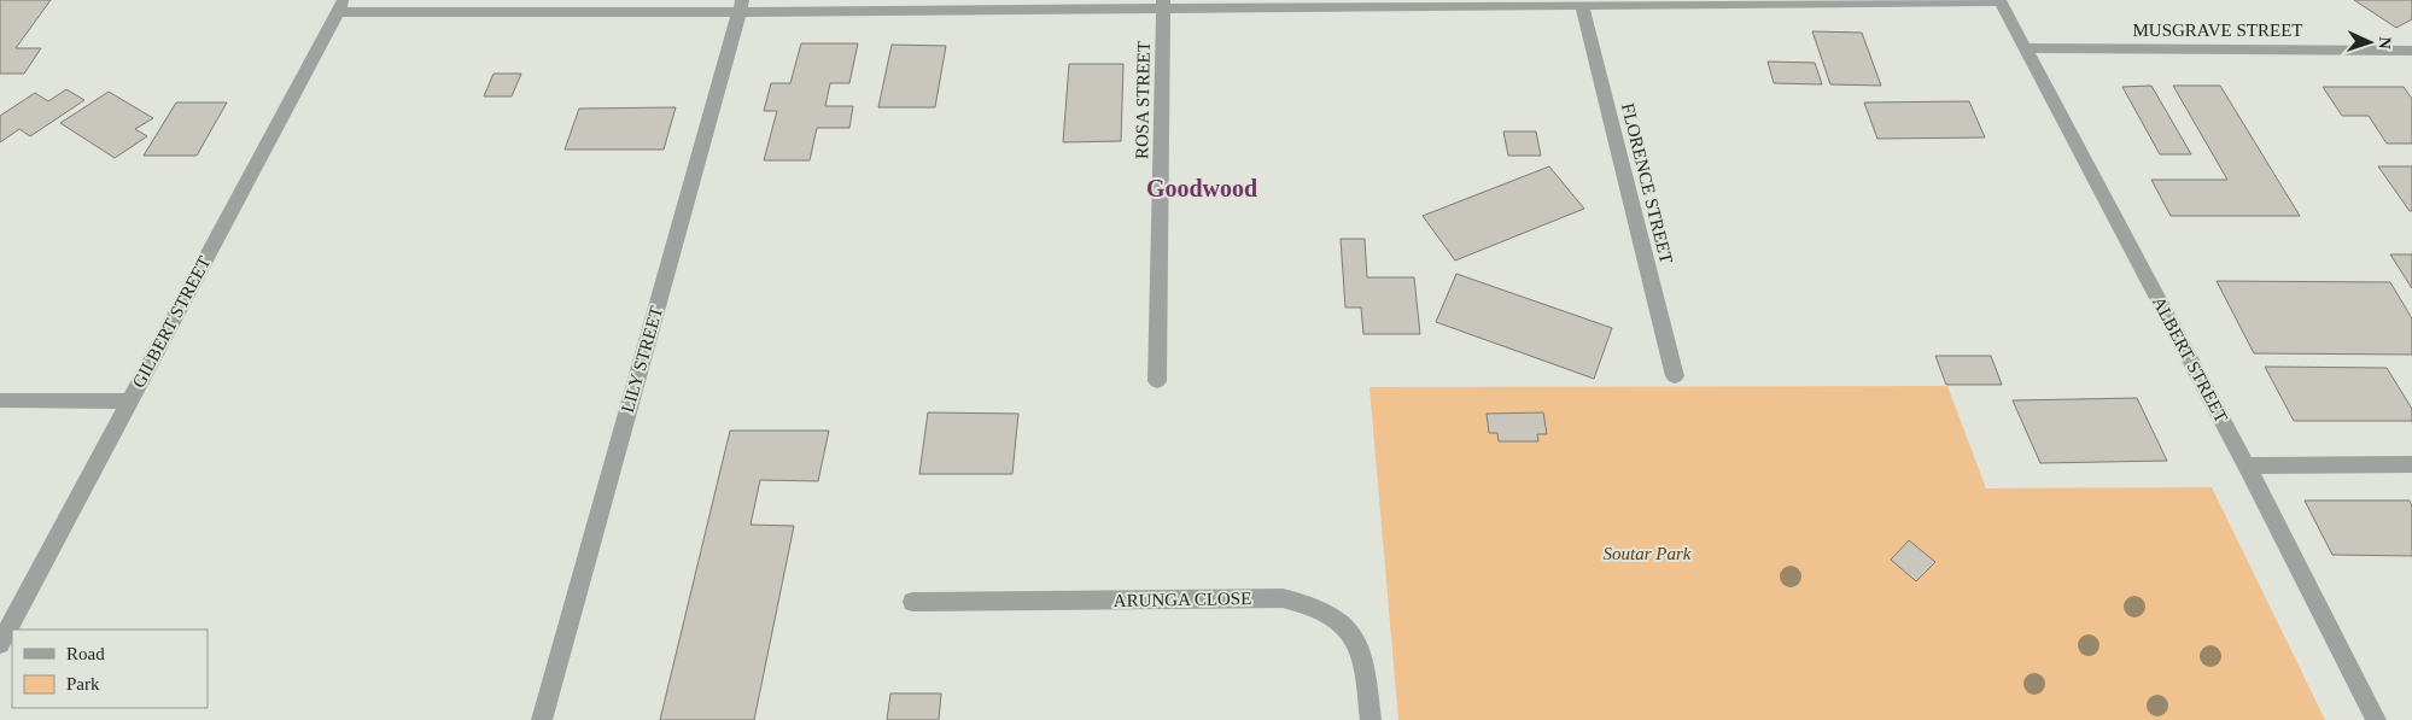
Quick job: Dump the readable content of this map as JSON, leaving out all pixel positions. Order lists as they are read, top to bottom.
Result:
{
  "streets": {
    "street": [
      "MUSGRAVE STREET",
      "ROSA STREET",
      "FLORENCE STREET",
      "GILBERT STREET",
      "LILY STREET",
      "ALBERT STREET",
      "ARUNGA CLOSE"
    ]
  },
  "crossings": [
    ["MUSGRAVE STREET", "ALBERT STREET"]
  ],
  "districts": ["Goodwood"],
  "parks": ["Soutar Park"],
  "legend": ["Road", "Park"],
  "north": "right"
}
